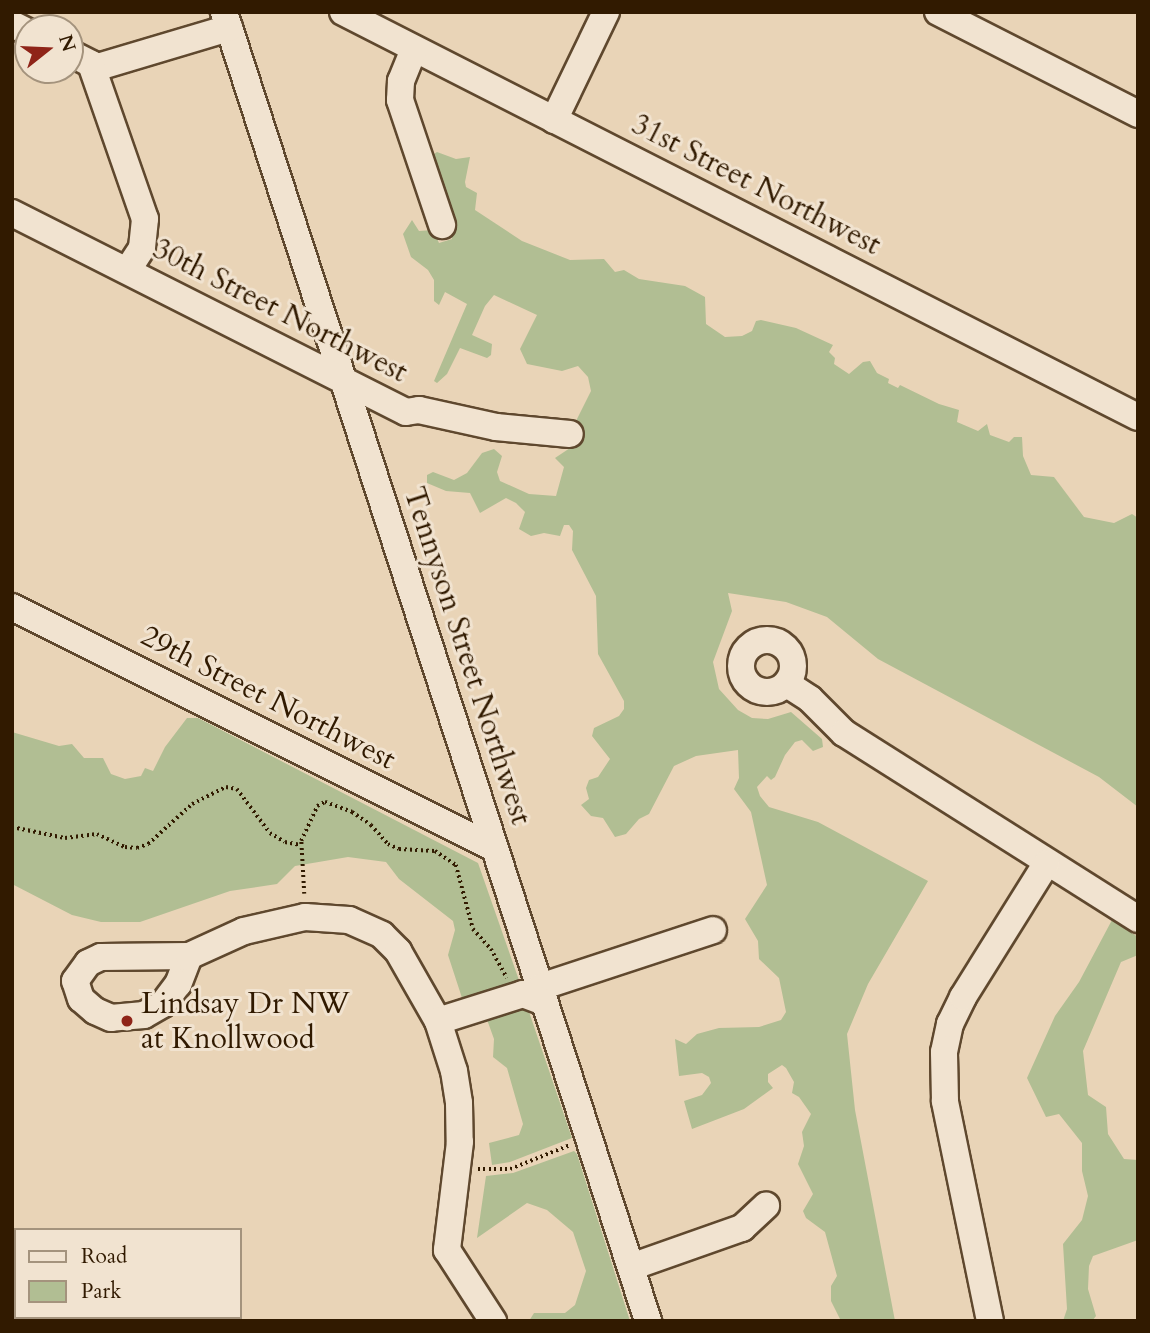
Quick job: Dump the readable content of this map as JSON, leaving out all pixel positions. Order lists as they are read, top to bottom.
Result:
{
  "streets": {
    "street": [
      "31st Street Northwest",
      "30th Street Northwest",
      "Tennyson Street Northwest",
      "29th Street Northwest"
    ]
  },
  "crossings": [
    ["30th Street Northwest", "Tennyson Street Northwest"],
    ["Tennyson Street Northwest", "29th Street Northwest"]
  ],
  "places": ["Lindsay Dr NW at Knollwood"],
  "legend": ["Road", "Park"],
  "north": "right"
}
